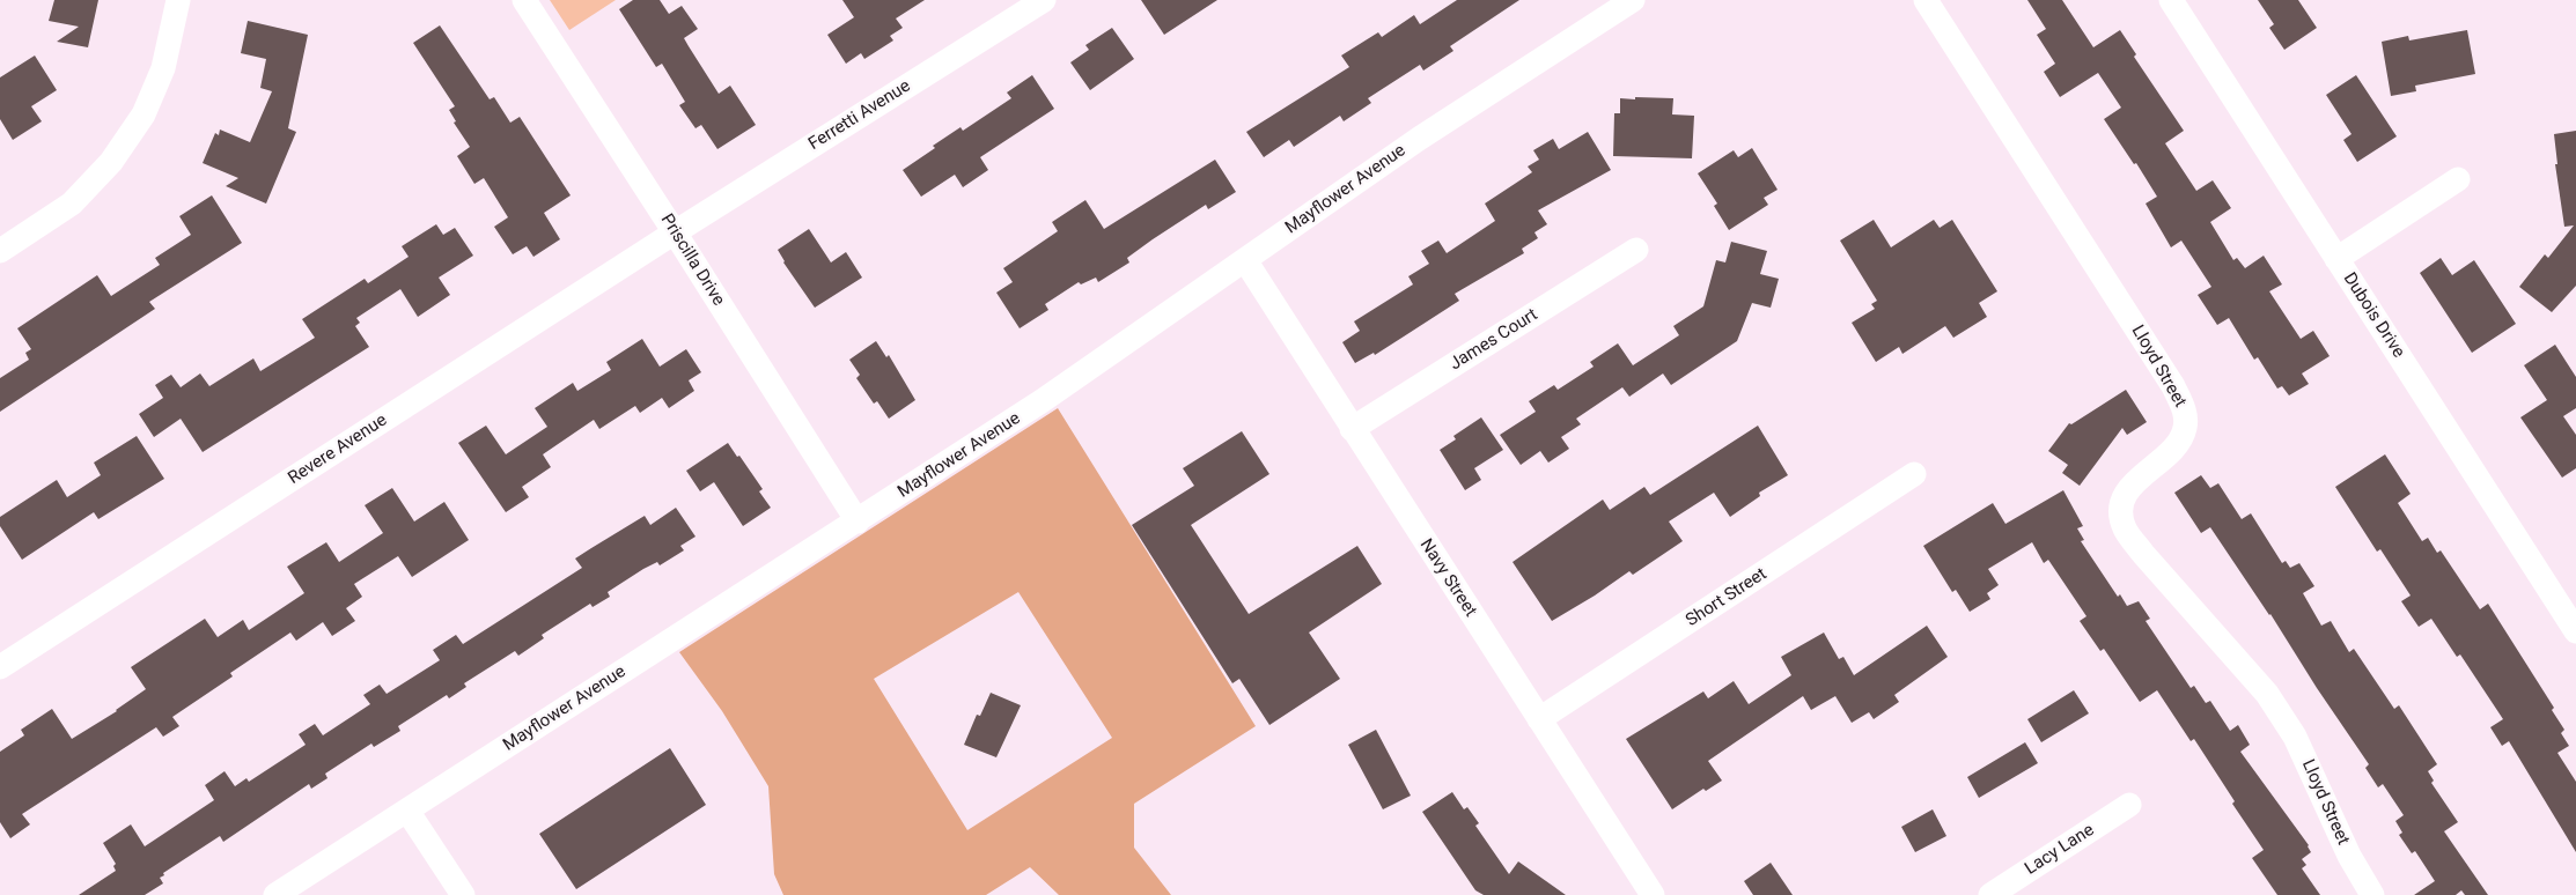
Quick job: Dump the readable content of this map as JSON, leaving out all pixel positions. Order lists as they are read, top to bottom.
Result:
{
  "streets": {
    "street": [
      "Ferretti Avenue",
      "Mayflower Avenue",
      "Priscilla Drive",
      "Dubois Drive",
      "James Court",
      "Lloyd Street",
      "Revere Avenue",
      "Navy Street",
      "Short Street",
      "Lacy Lane"
    ]
  },
  "crossings": [
    ["Ferretti Avenue", "Priscilla Drive"],
    ["Ferretti Avenue", "Revere Avenue"],
    ["Mayflower Avenue", "Priscilla Drive"],
    ["Mayflower Avenue", "Navy Street"],
    ["Priscilla Drive", "Revere Avenue"],
    ["James Court", "Navy Street"],
    ["Navy Street", "Short Street"]
  ]
}
